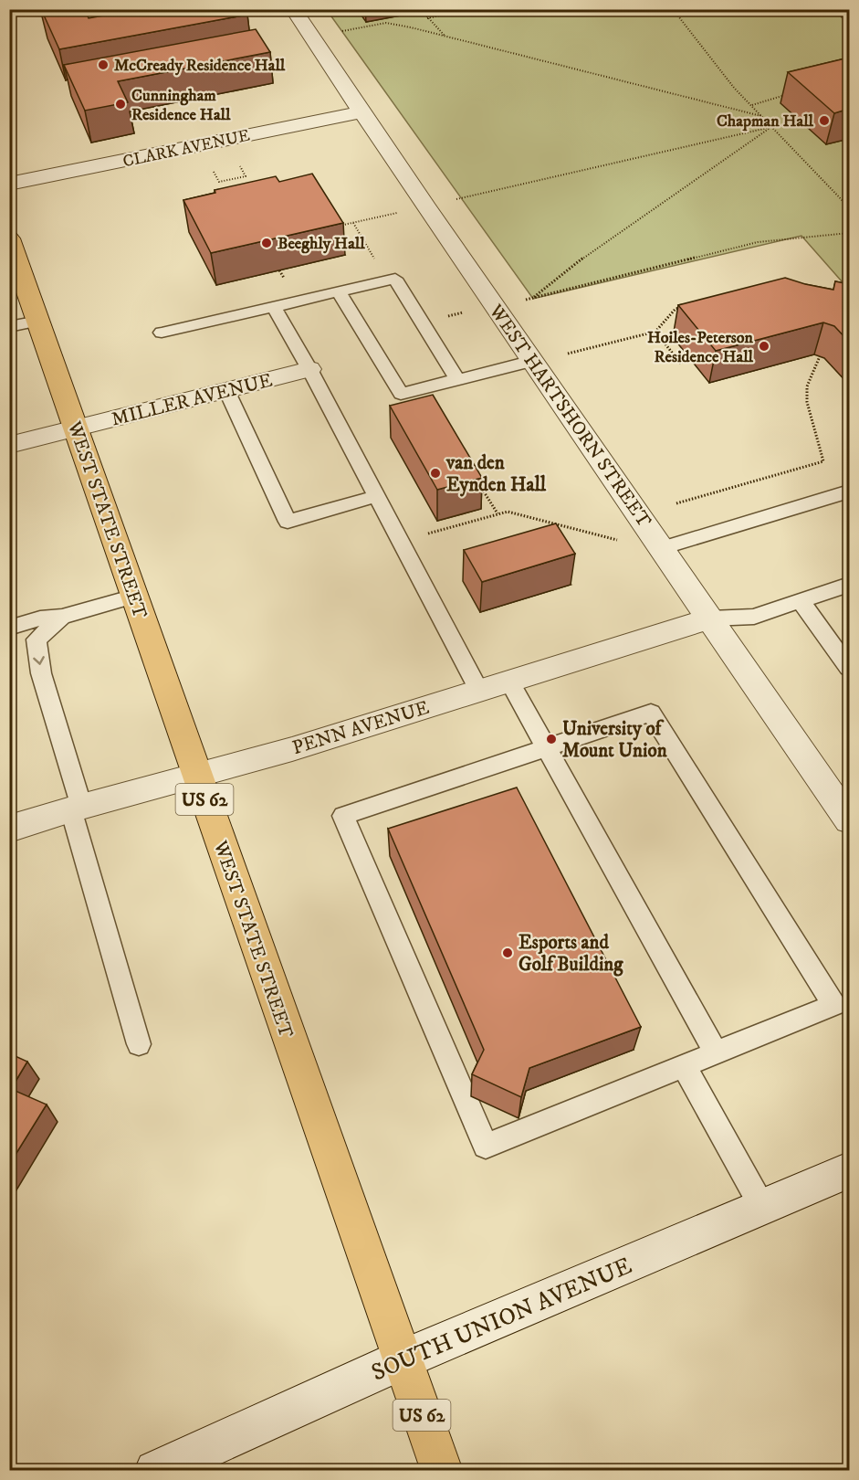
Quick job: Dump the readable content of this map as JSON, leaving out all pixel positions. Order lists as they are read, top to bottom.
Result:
{
  "streets": {
    "highway": ["WEST STATE STREET", "US 62"],
    "street": [
      "CLARK AVENUE",
      "MILLER AVENUE",
      "WEST HARTSHORN STREET",
      "PENN AVENUE",
      "SOUTH UNION AVENUE"
    ]
  },
  "crossings": [
    ["CLARK AVENUE", "WEST HARTSHORN STREET"],
    ["MILLER AVENUE", "WEST STATE STREET"],
    ["WEST HARTSHORN STREET", "PENN AVENUE"],
    ["WEST STATE STREET", "PENN AVENUE"],
    ["WEST STATE STREET", "US 62"],
    ["WEST STATE STREET", "SOUTH UNION AVENUE"],
    ["US 62", "SOUTH UNION AVENUE"]
  ],
  "places": [
    "McCready Residence Hall",
    "Cunningham Residence Hall",
    "Chapman Hall",
    "Beeghly Hall",
    "Hoiles-Peterson Residence Hall",
    "van den Eynden Hall",
    "University of Mount Union",
    "Esports and Golf Building"
  ]
}
